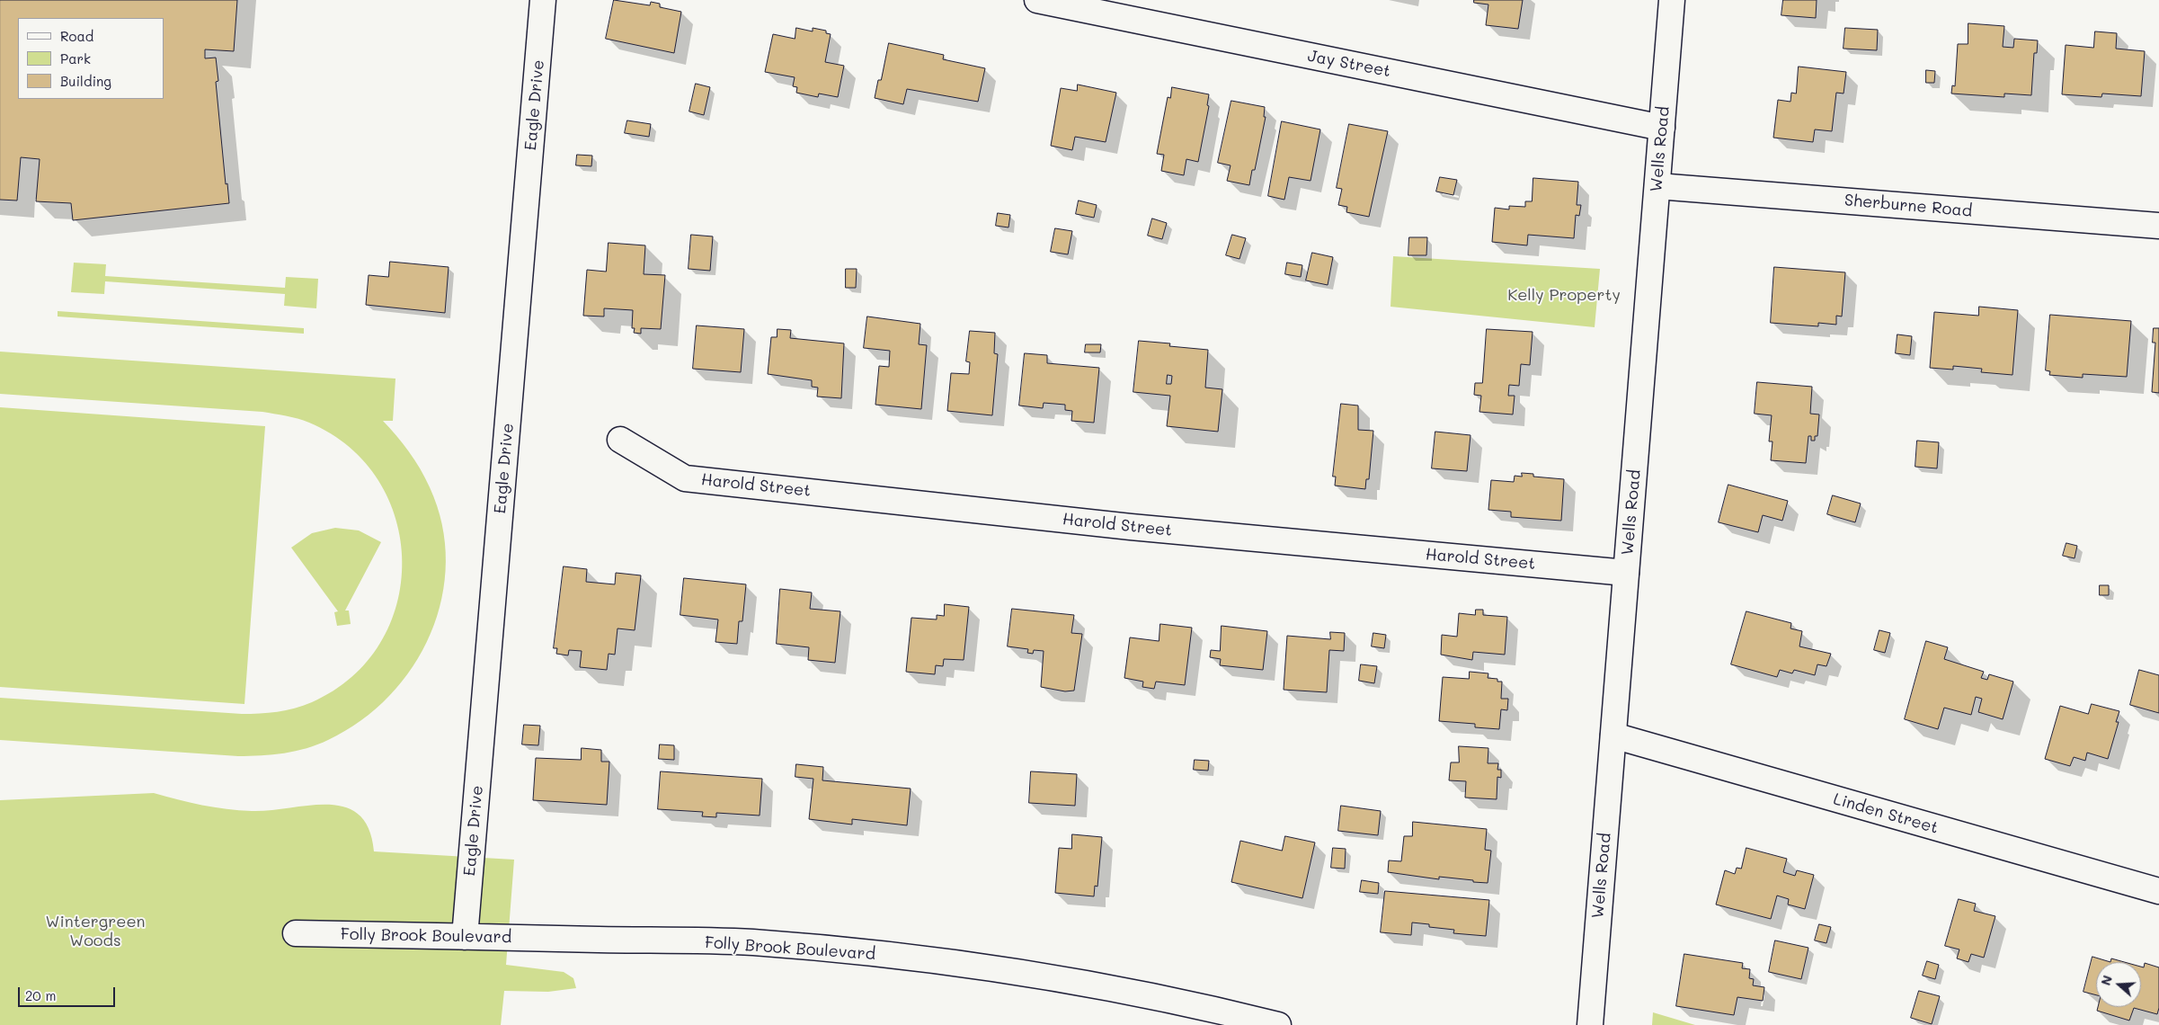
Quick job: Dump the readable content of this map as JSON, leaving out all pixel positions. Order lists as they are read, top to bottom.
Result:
{
  "streets": {
    "street": [
      "Jay Street",
      "Eagle Drive",
      "Wells Road",
      "Sherburne Road",
      "Harold Street",
      "Linden Street",
      "Folly Brook Boulevard"
    ]
  },
  "crossings": [
    ["Jay Street", "Wells Road"],
    ["Eagle Drive", "Folly Brook Boulevard"],
    ["Wells Road", "Sherburne Road"],
    ["Wells Road", "Harold Street"],
    ["Wells Road", "Linden Street"]
  ],
  "parks": ["Kelly Property", "Wintergreen Woods"],
  "legend": ["Road", "Park", "Building"],
  "scale_bar": "20 m",
  "north": "left"
}
